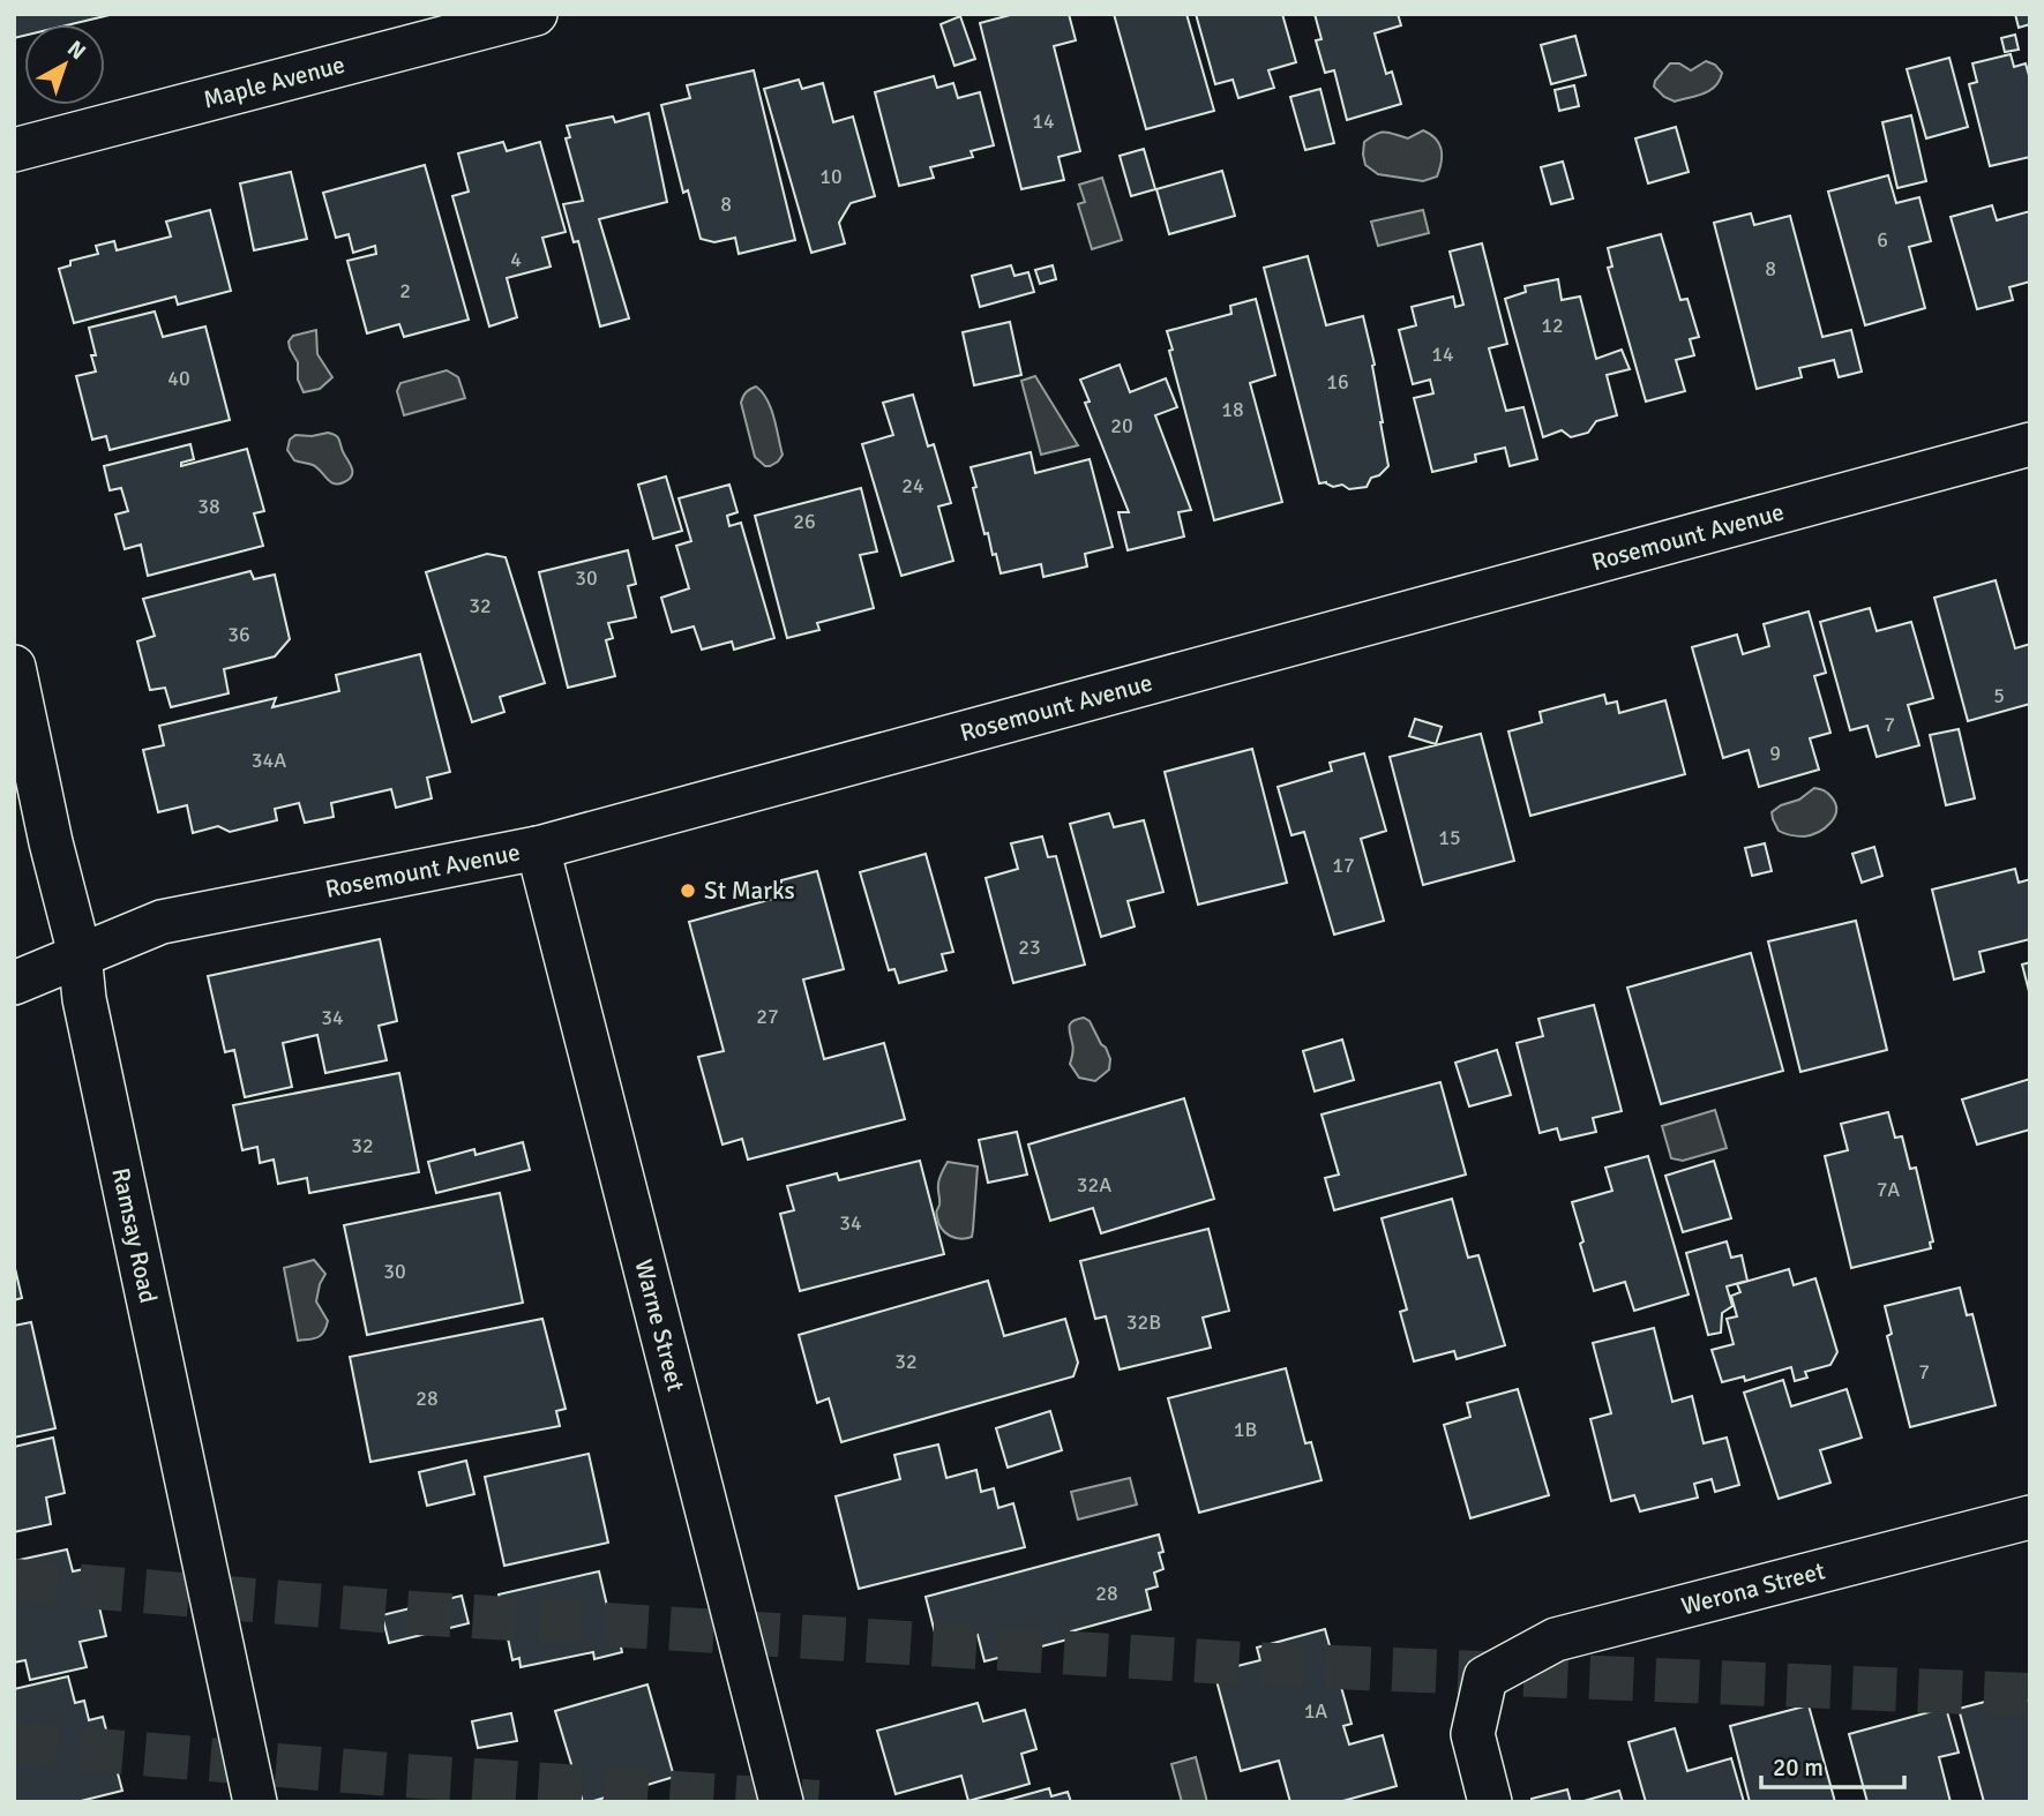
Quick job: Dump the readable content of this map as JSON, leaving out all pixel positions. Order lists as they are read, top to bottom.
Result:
{
  "streets": {
    "street": [
      "Maple Avenue",
      "Rosemount Avenue",
      "Ramsay Road",
      "Warne Street",
      "Werona Street"
    ]
  },
  "crossings": [
    ["Rosemount Avenue", "Ramsay Road"],
    ["Rosemount Avenue", "Warne Street"]
  ],
  "places": ["St Marks"],
  "house_numbers": [
    "14",
    "10",
    "8",
    "6",
    "4",
    "8",
    "2",
    "12",
    "14",
    "40",
    "16",
    "18",
    "20",
    "24",
    "38",
    "26",
    "30",
    "32",
    "36",
    "5",
    "7",
    "9",
    "34A",
    "15",
    "17",
    "23",
    "27",
    "34",
    "32",
    "32A",
    "7A",
    "34",
    "30",
    "32B",
    "32",
    "7",
    "28",
    "1B",
    "28",
    "1A"
  ],
  "scale_bar": "20 m",
  "north": "top right"
}
